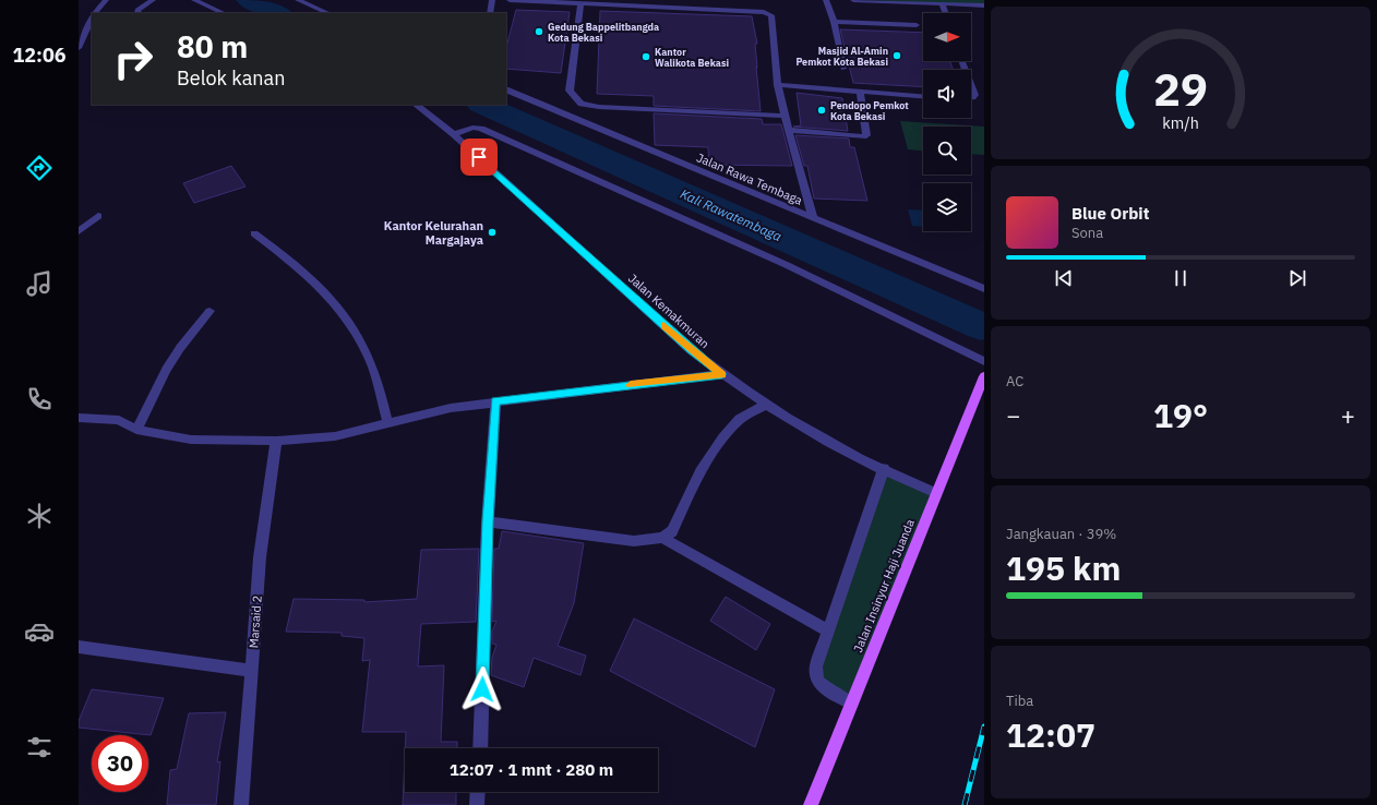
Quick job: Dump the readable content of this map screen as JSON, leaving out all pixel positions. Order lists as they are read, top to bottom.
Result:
{
  "streets": {
    "main road": ["Jalan Insinyur Haji Juanda"],
    "street": ["Jalan Rawa Tembaga", "Jalan Kemakmuran", "Marsaid 2"]
  },
  "crossings": [
    ["Jalan Kemakmuran", "Jalan Insinyur Haji Juanda"]
  ],
  "water": ["Kali Rawatembaga"],
  "places": [
    "Gedung Bappelitbangda Kota Bekasi",
    "Masjid Al-Amin Pemkot Kota Bekasi",
    "Kantor Walikota Bekasi",
    "Pendopo Pemkot Kota Bekasi",
    "Kantor Kelurahan Margajaya"
  ],
  "north": "right",
  "page": {
    "tabs": "12:06",
    "turn": ["80 m", "Belok kanan"],
    "song": ["Blue Orbit", "Sona"],
    "tile": [
      "AC",
      ["Jangkauan · 39%", "195 km"],
      ["Tiba", "12:07"]
    ],
    "heat": ["−", "19°", "+"],
    "limit": "30",
    "trip": "12:07 · 1 mnt · 280 m",
    "gauge": ["29", "km/h"]
  }
}
